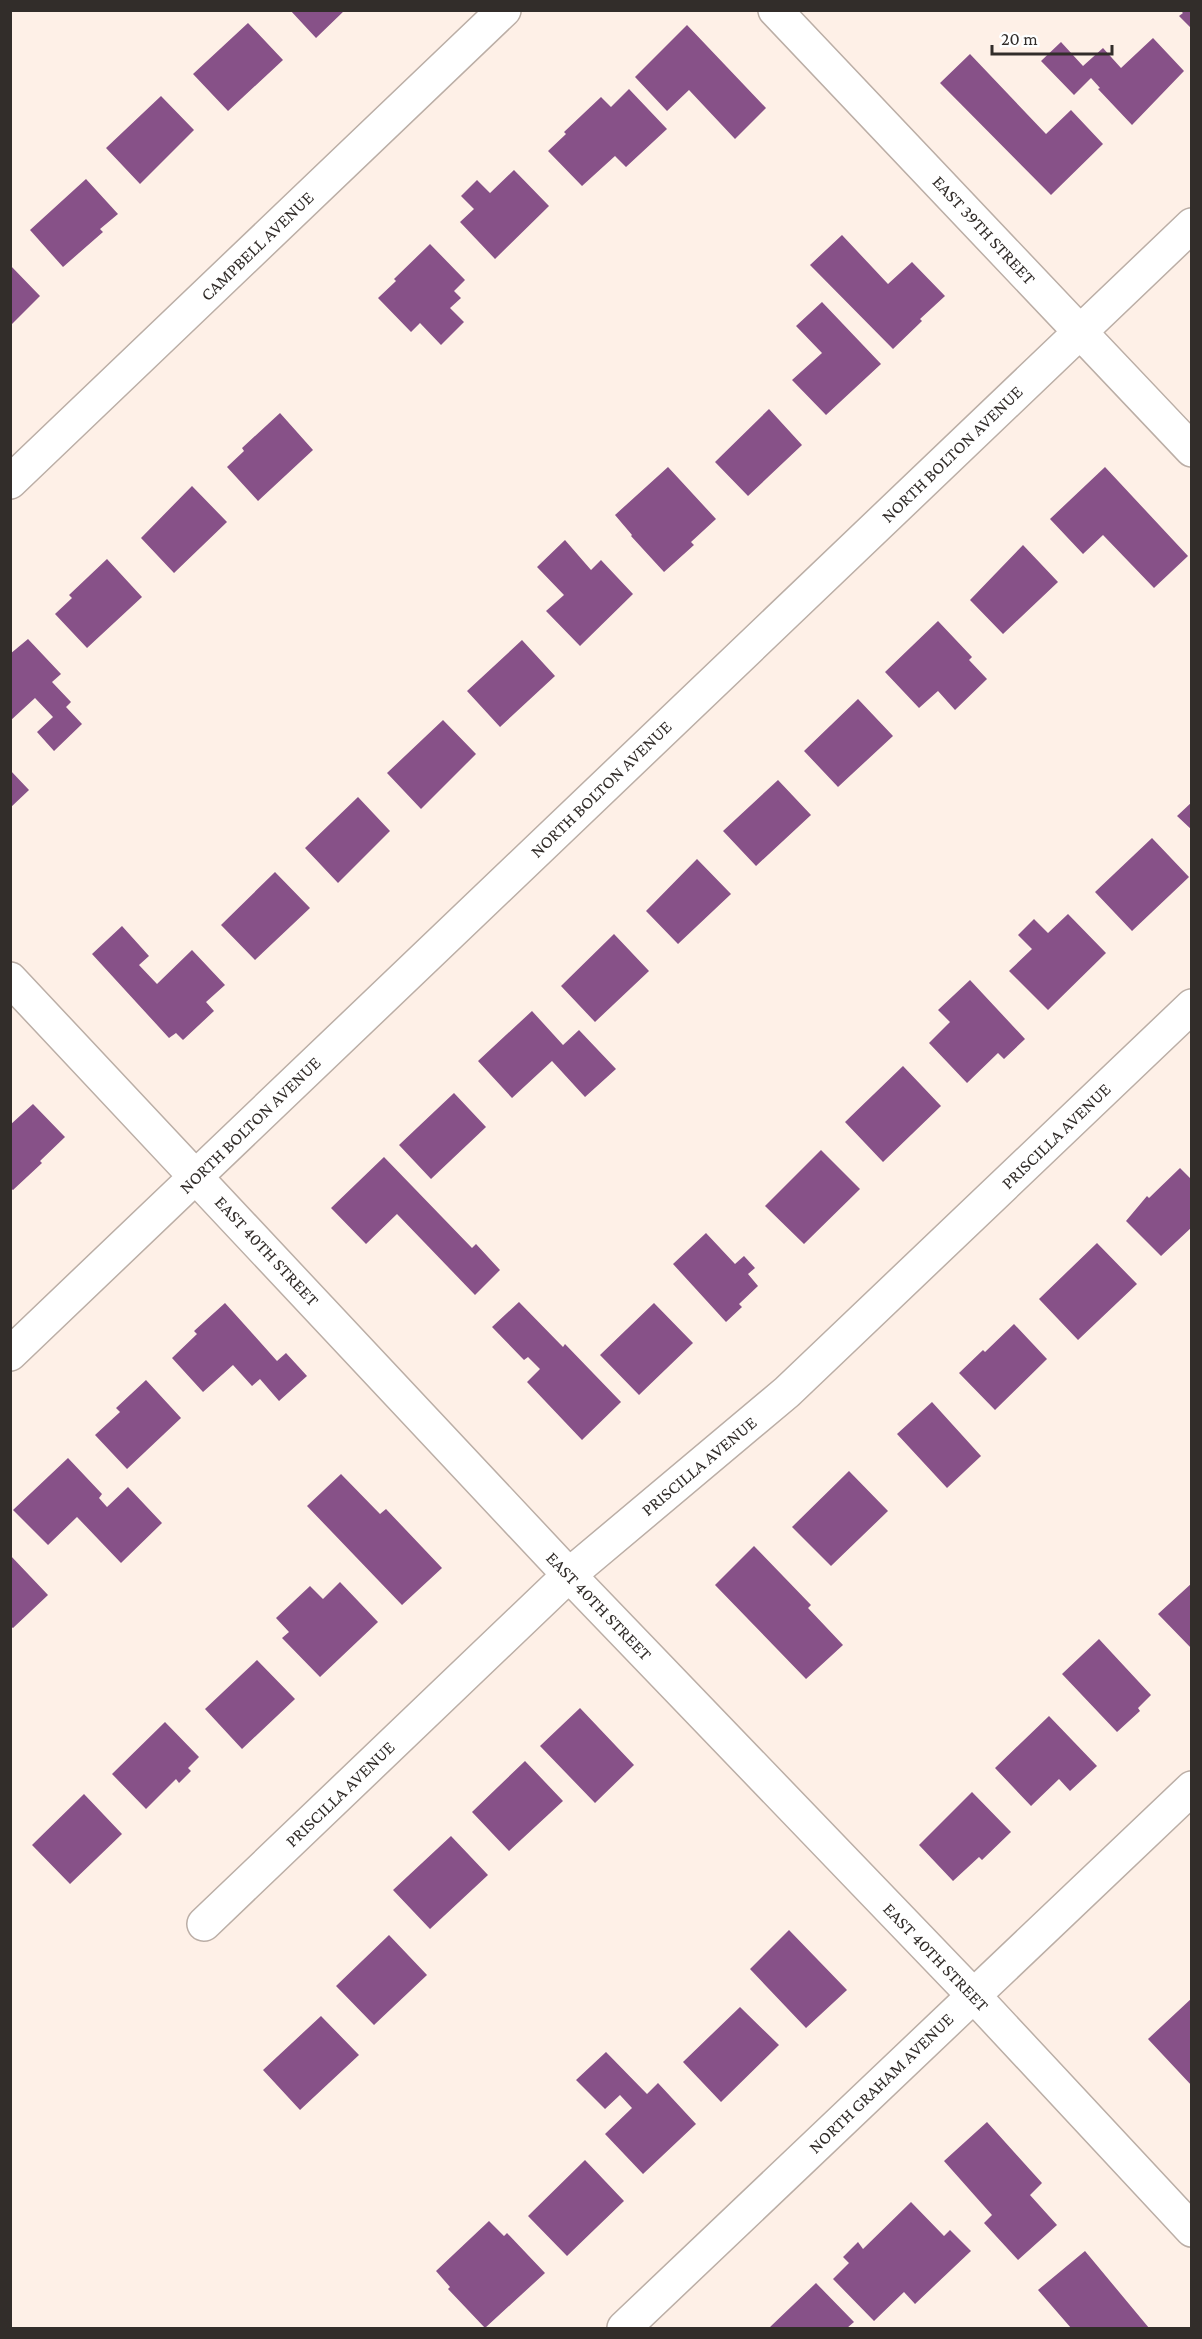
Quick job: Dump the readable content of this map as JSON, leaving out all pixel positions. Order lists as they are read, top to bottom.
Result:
{
  "streets": {
    "street": [
      "EAST 39TH STREET",
      "CAMPBELL AVENUE",
      "NORTH BOLTON AVENUE",
      "PRISCILLA AVENUE",
      "EAST 40TH STREET",
      "NORTH GRAHAM AVENUE"
    ]
  },
  "crossings": [
    ["EAST 39TH STREET", "NORTH BOLTON AVENUE"],
    ["NORTH BOLTON AVENUE", "EAST 40TH STREET"],
    ["PRISCILLA AVENUE", "EAST 40TH STREET"],
    ["EAST 40TH STREET", "NORTH GRAHAM AVENUE"]
  ],
  "scale_bar": "20 m"
}
